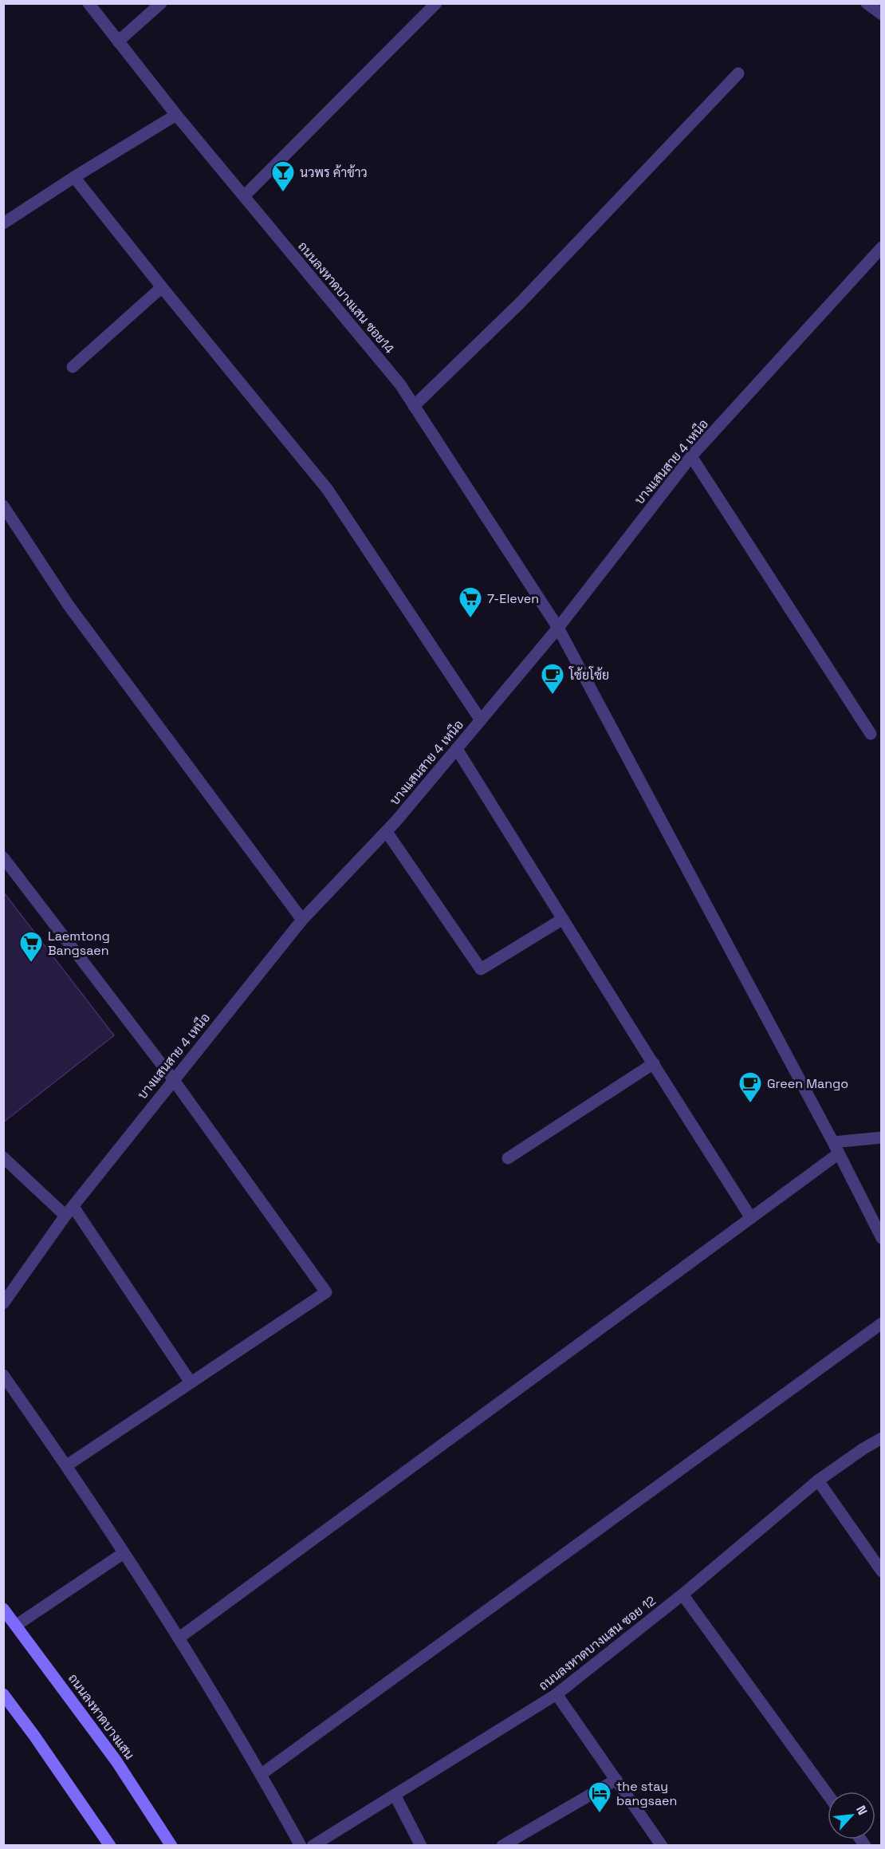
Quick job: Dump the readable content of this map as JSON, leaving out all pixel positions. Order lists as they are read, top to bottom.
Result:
{
  "streets": {
    "main road": ["ถนนลงหาดบางแสน"],
    "street": ["ถนนลงหาดบางแสน ซอย14", "บางแสนสาย 4 เหนือ", "ถนนลงหาดบางแสน ซอย 12"]
  },
  "crossings": [
    ["ถนนลงหาดบางแสน ซอย14", "บางแสนสาย 4 เหนือ"]
  ],
  "places": {
    "bar": ["นวพร ค้าข้าว"],
    "supermarket": ["7-Eleven", "Laemtong Bangsaen"],
    "cafe": ["โซ้ยโซ้ย", "Green Mango"],
    "hotel": ["the stay bangsaen"]
  },
  "north": "top right"
}
